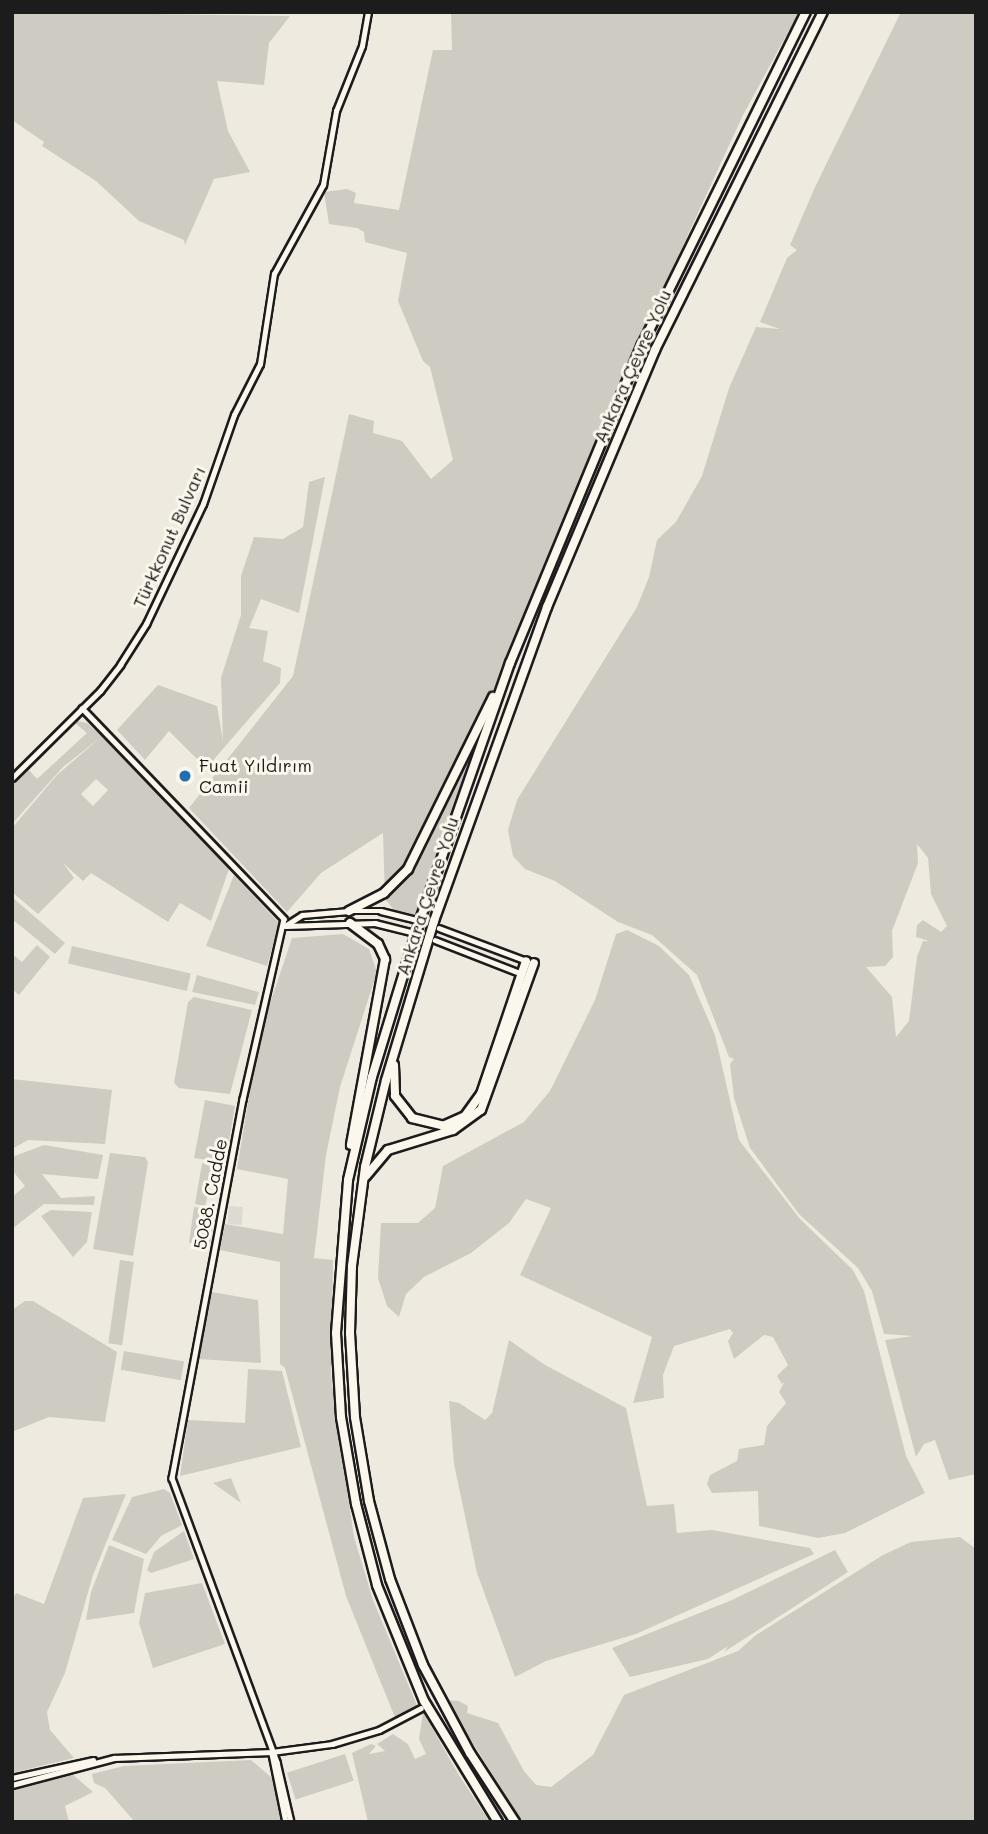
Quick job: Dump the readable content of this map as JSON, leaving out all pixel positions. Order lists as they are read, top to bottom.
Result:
{
  "streets": {
    "highway": ["Ankara Çevre Yolu"],
    "street": ["Türkkonut Bulvarı", "5088. Cadde"]
  },
  "places": ["Fuat Yıldırım Camii"]
}
